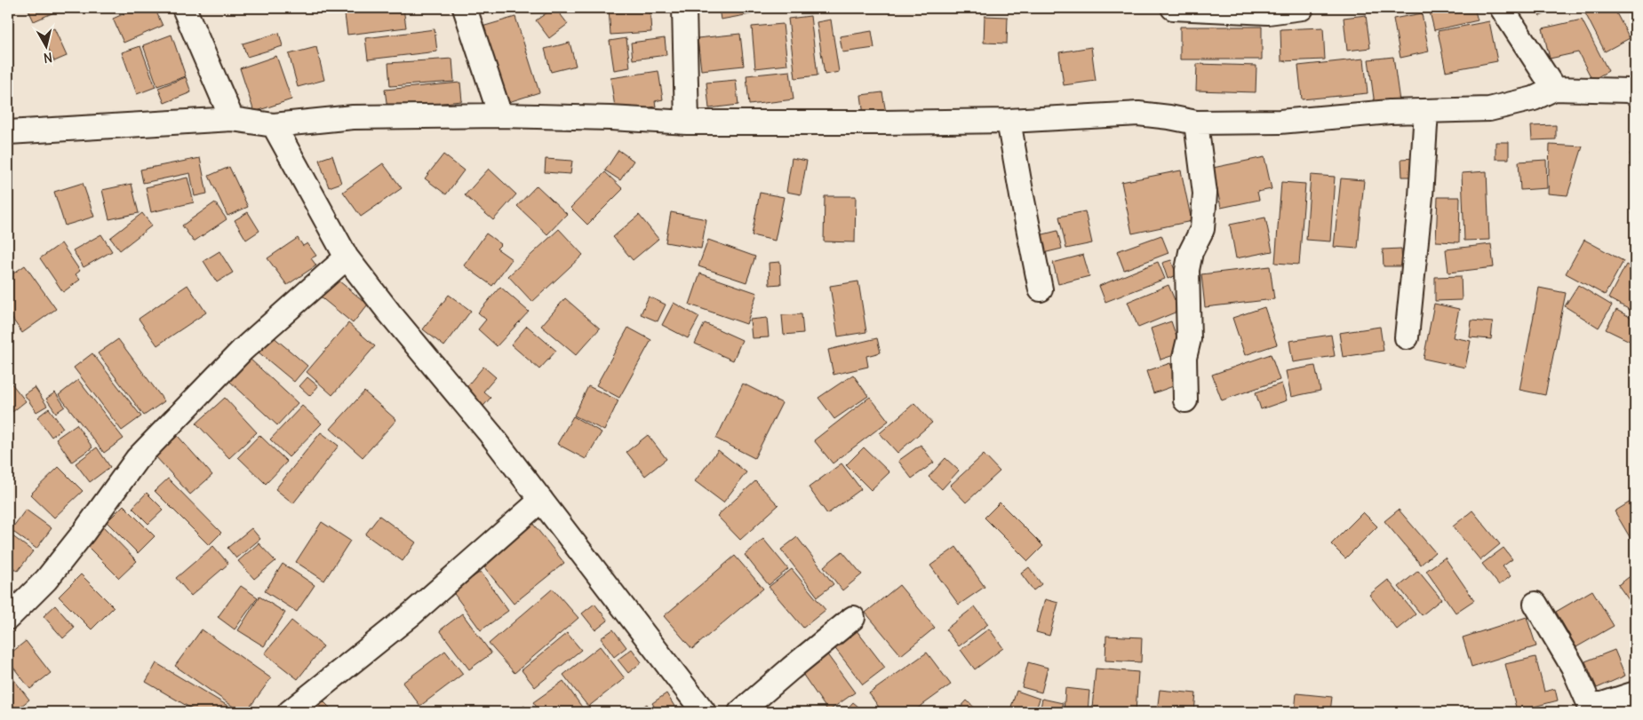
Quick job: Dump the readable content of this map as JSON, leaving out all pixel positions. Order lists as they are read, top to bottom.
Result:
{
  "north": "bottom"
}
